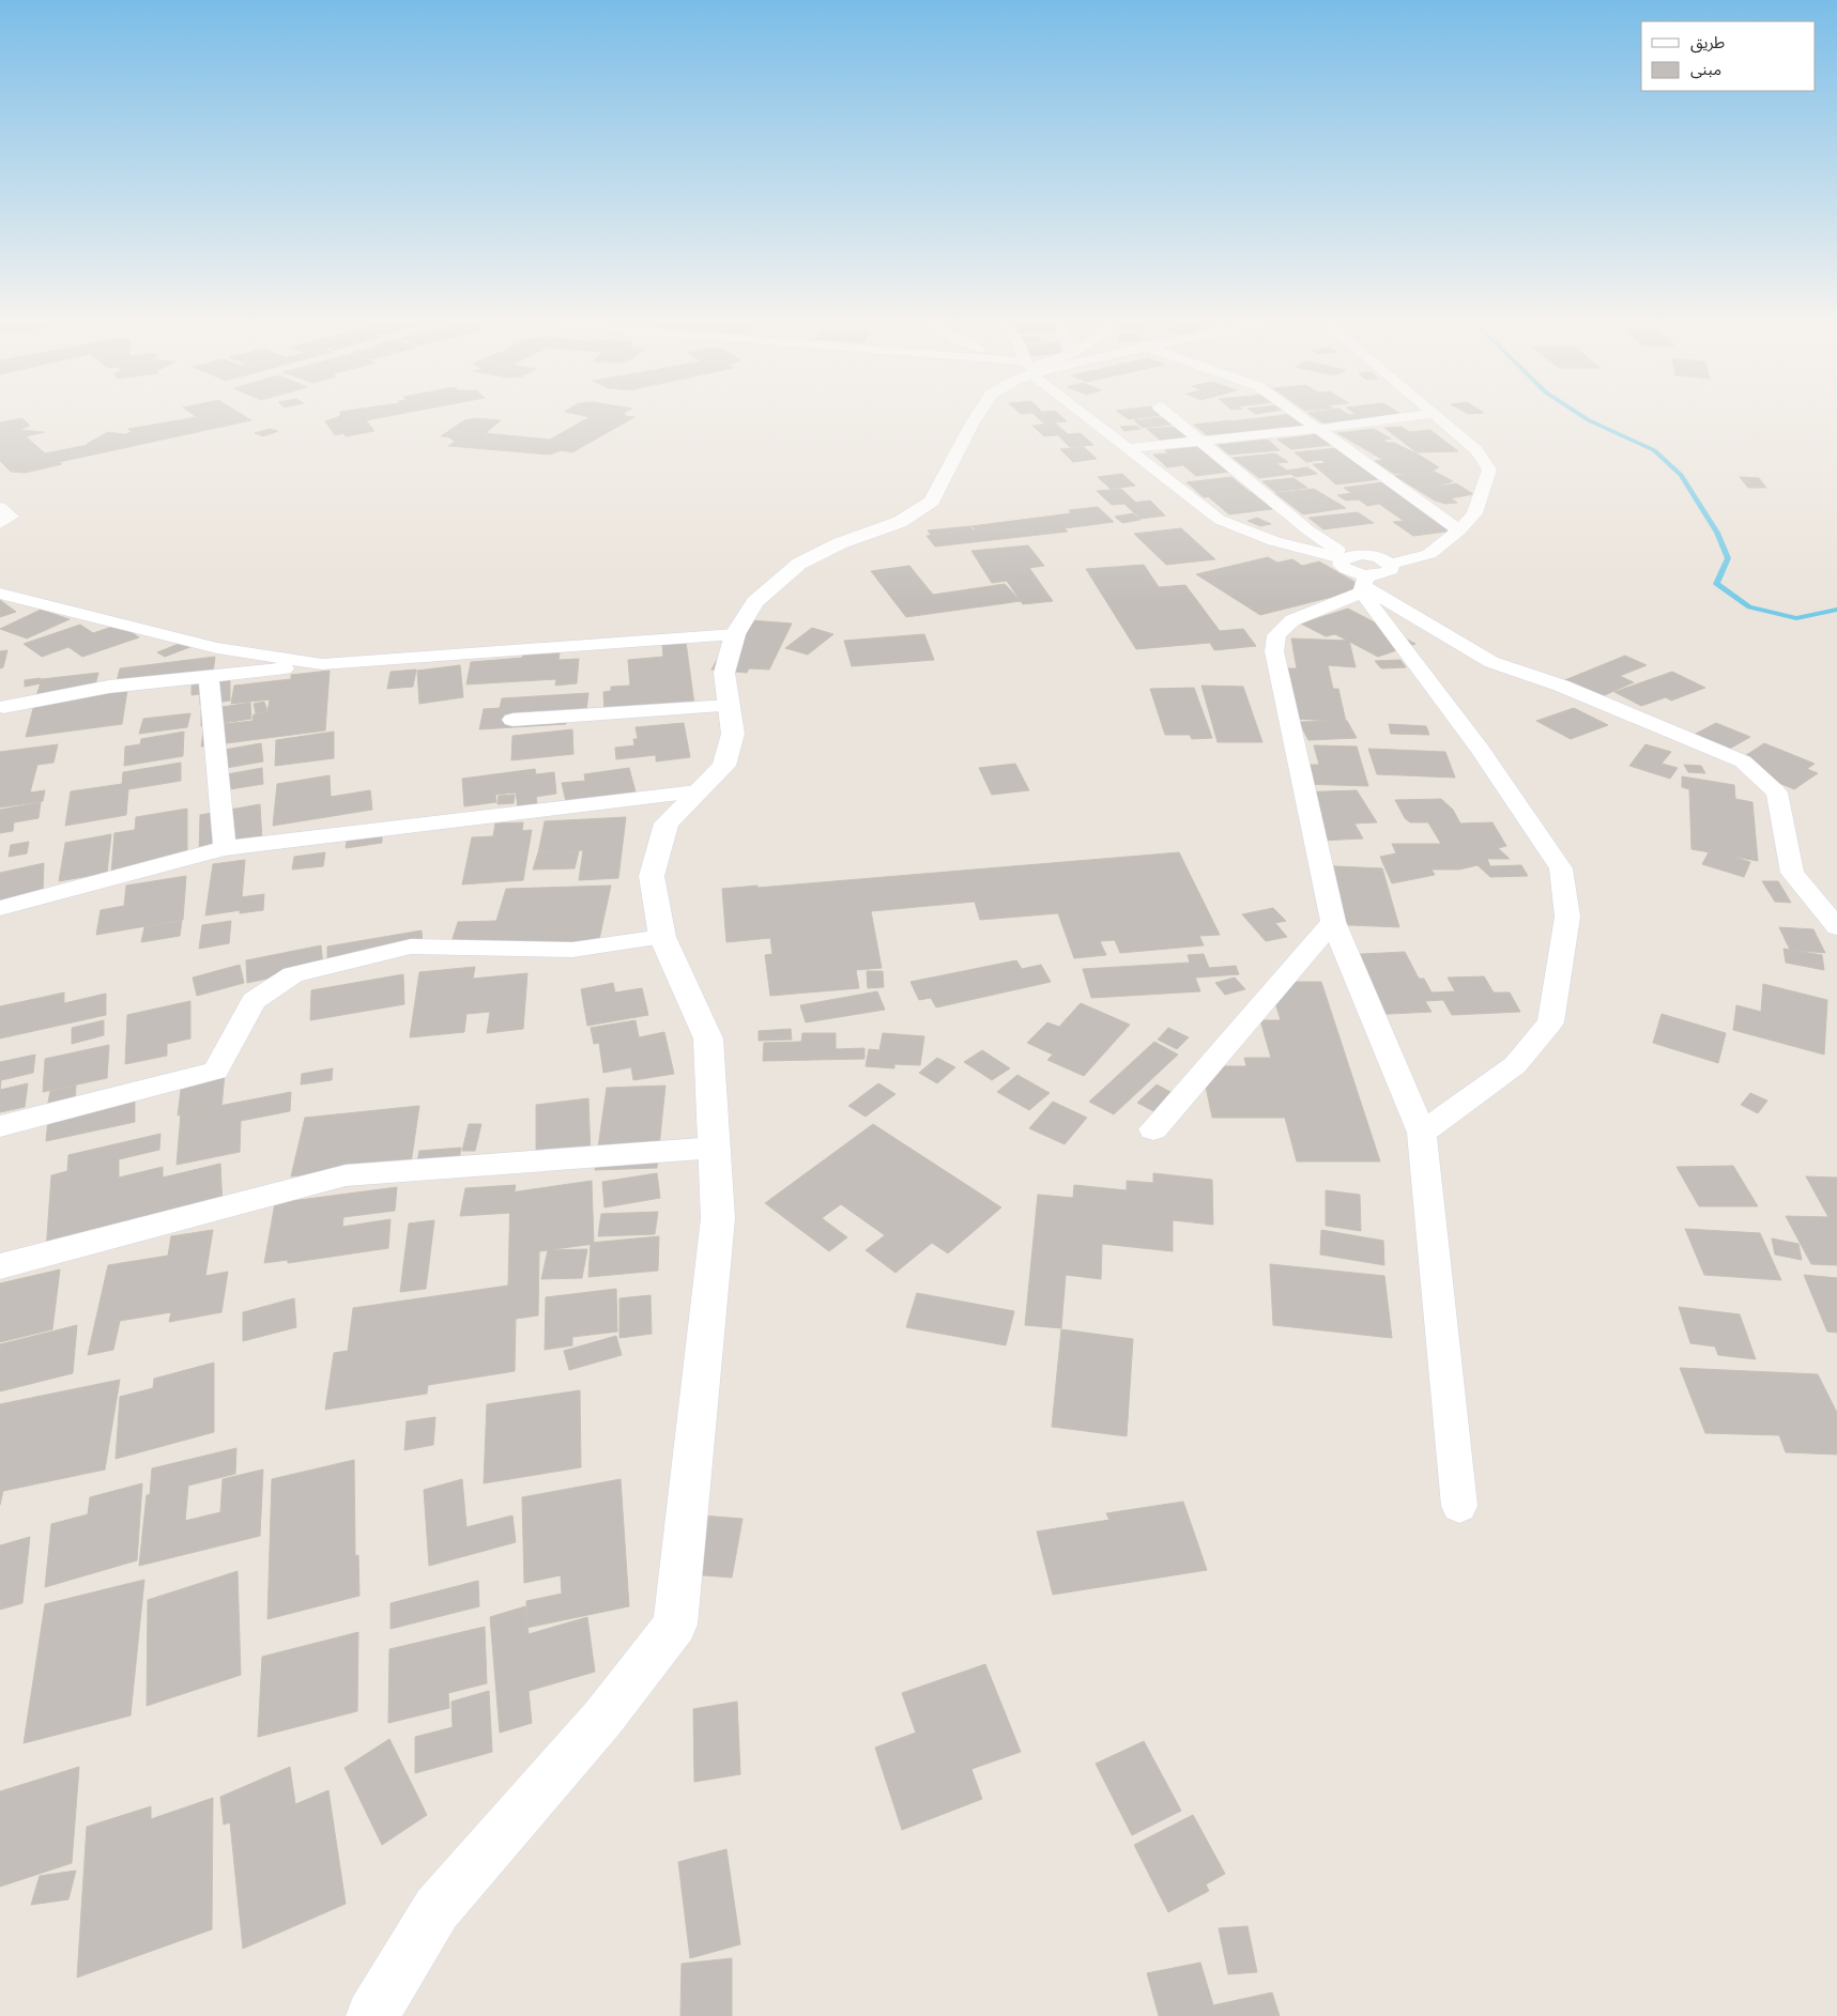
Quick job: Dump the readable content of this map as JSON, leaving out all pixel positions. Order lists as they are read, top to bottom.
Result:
{
  "legend": ["طريق", "مبنى"]
}
